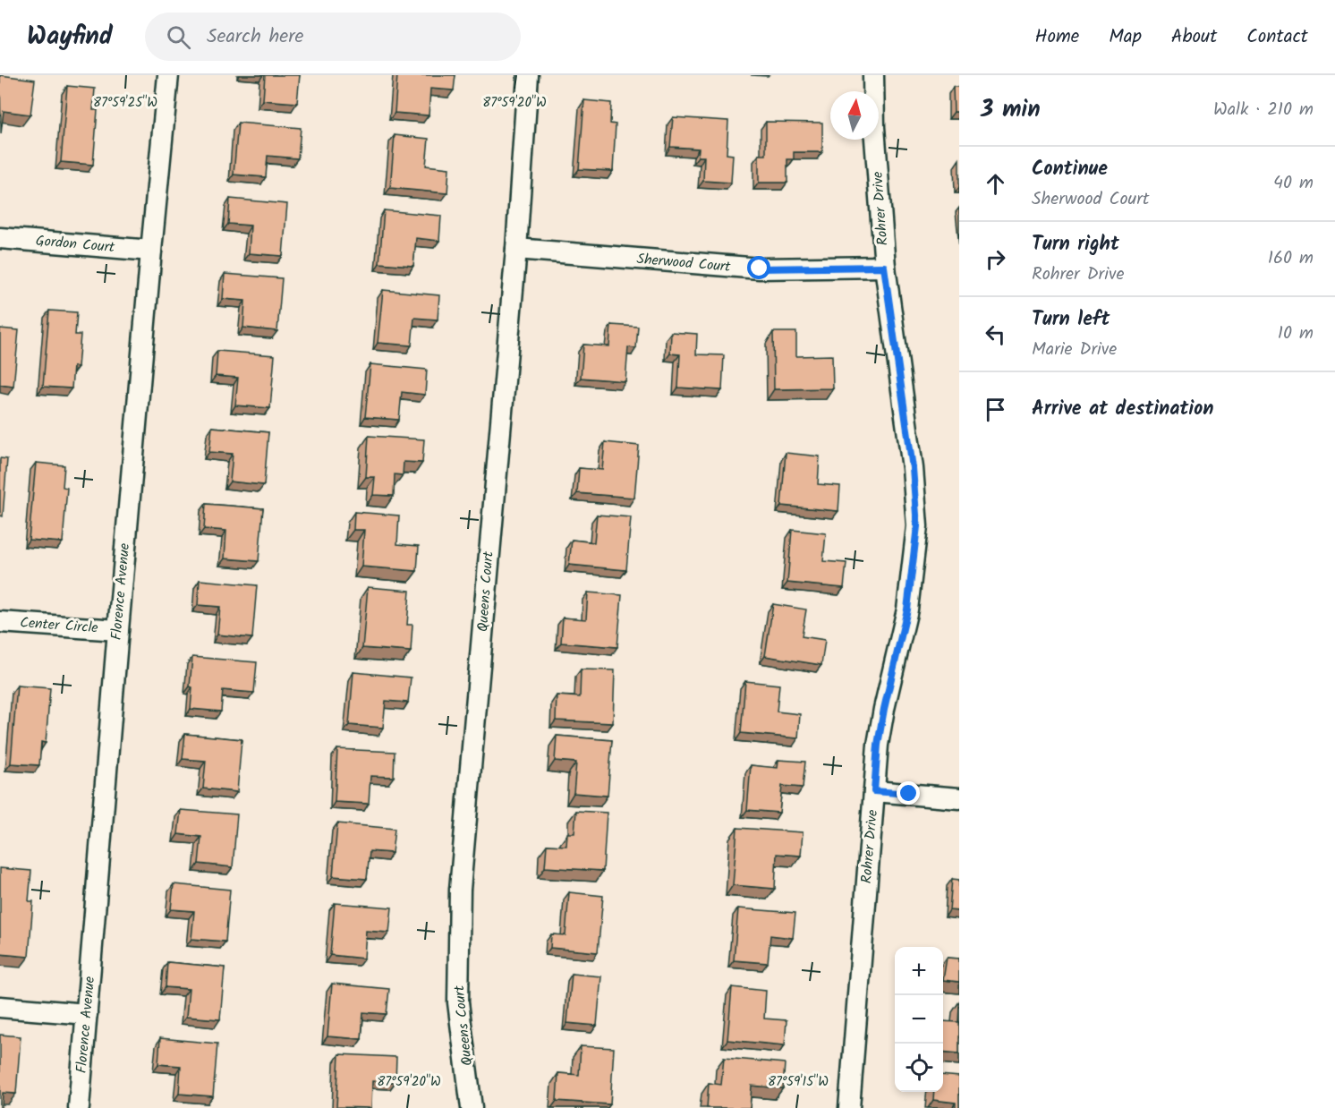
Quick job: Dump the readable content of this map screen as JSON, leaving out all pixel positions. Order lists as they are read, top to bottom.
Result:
{
  "streets": {
    "street": [
      "Rohrer Drive",
      "Gordon Court",
      "Sherwood Court",
      "Florence Avenue",
      "Queens Court",
      "Center Circle"
    ]
  },
  "crossings": [
    ["Rohrer Drive", "Sherwood Court"],
    ["Gordon Court", "Florence Avenue"],
    ["Sherwood Court", "Queens Court"],
    ["Florence Avenue", "Center Circle"]
  ],
  "north": "top",
  "page": {
    "header": "Wayfind",
    "search": "Search here",
    "nav": [
      "Home",
      "Map",
      "About",
      "Contact"
    ],
    "heading": ["3 min", "Walk · 210 m"],
    "list": [
      ["Continue", "Sherwood Court", "40 m"],
      ["Turn right", "Rohrer Drive", "160 m"],
      ["Turn left", "Marie Drive", "10 m"],
      "Arrive at destination"
    ],
    "map_buttons": ["+", "−"]
  },
  "coordinates": ["87°59'25\"W", "87°59'20\"W", "87°59'15\"W"]
}
